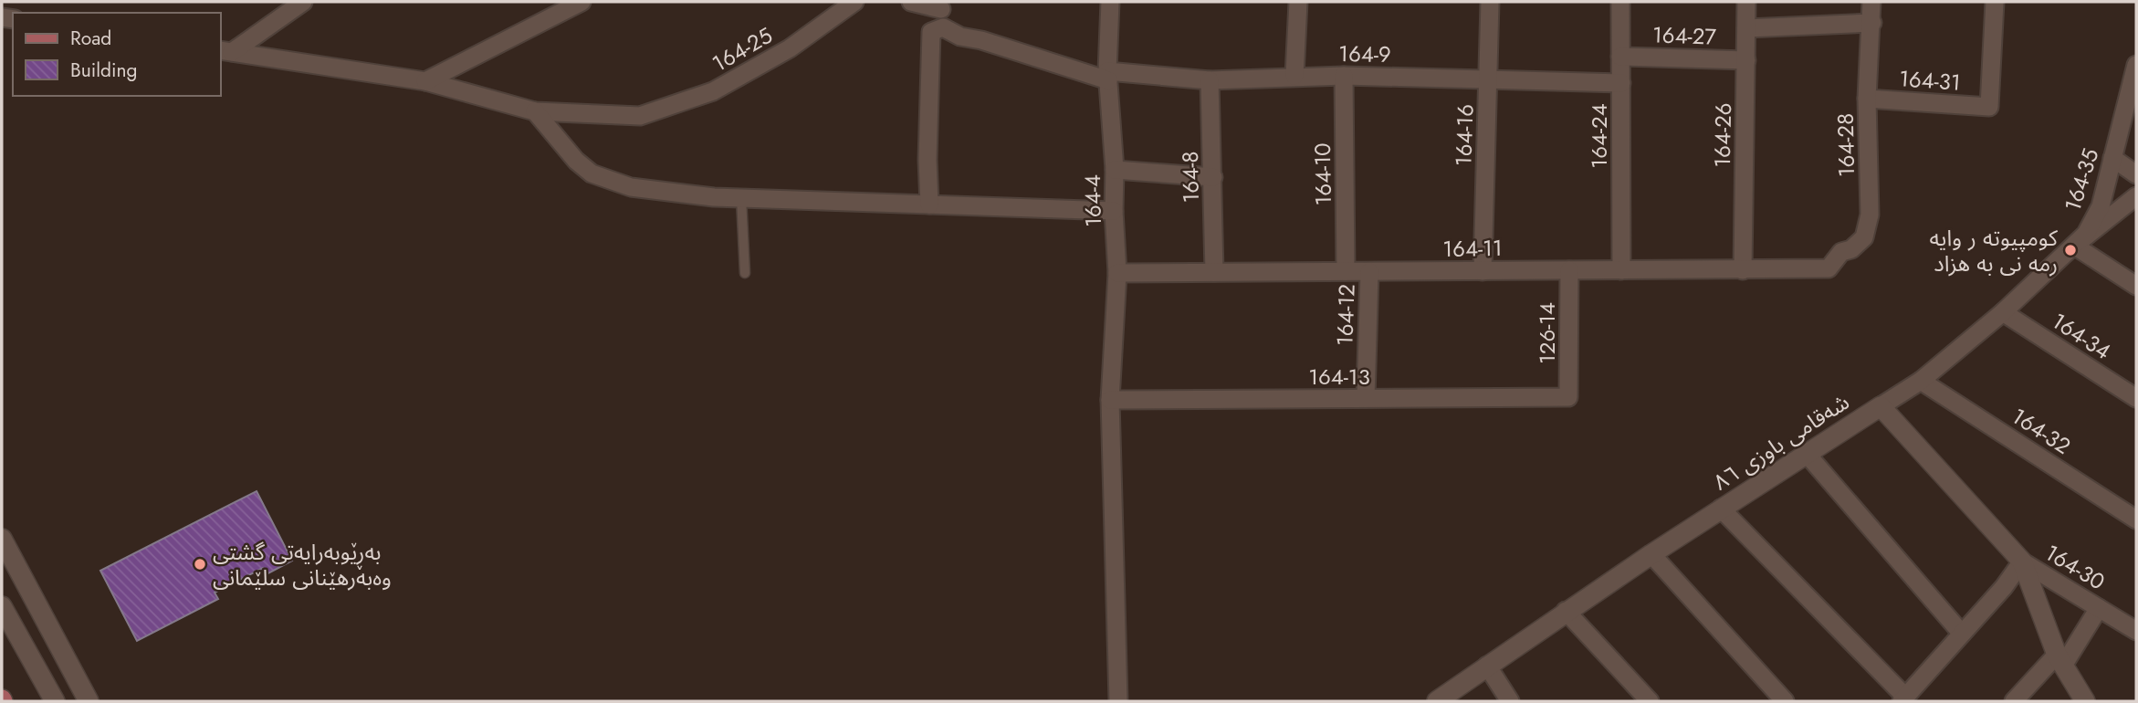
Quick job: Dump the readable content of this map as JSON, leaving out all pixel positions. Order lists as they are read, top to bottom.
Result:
{
  "streets": {
    "street": [
      "164-27",
      "164-25",
      "164-9",
      "164-31",
      "164-16",
      "164-26",
      "164-24",
      "164-28",
      "164-10",
      "164-8",
      "164-35",
      "164-4",
      "164-11",
      "164-12",
      "126-14",
      "164-34",
      "164-13",
      "164-32",
      "شەقامی باوزی ٨٦",
      "164-30"
    ]
  },
  "crossings": [
    ["164-27", "164-26"],
    ["164-27", "164-24"],
    ["164-9", "164-16"],
    ["164-9", "164-24"],
    ["164-9", "164-10"],
    ["164-9", "164-8"],
    ["164-9", "164-4"],
    ["164-31", "164-28"],
    ["164-16", "164-11"],
    ["164-26", "164-11"],
    ["164-24", "164-11"],
    ["164-28", "164-11"],
    ["164-10", "164-11"],
    ["164-8", "164-11"],
    ["164-35", "164-34"],
    ["164-35", "164-32"],
    ["164-35", "شەقامی باوزی ٨٦"],
    ["164-4", "164-11"],
    ["164-4", "164-13"],
    ["164-11", "164-12"],
    ["164-11", "126-14"],
    ["164-12", "164-13"],
    ["126-14", "164-13"],
    ["شەقامی باوزی ٨٦", "164-30"]
  ],
  "places": ["کومپیوته ر وایه رمه نی به هزاد", "بەڕێوبەرایەتی گشتی وەبەرهێنانی سلێمانی"],
  "legend": ["Road", "Building"]
}
